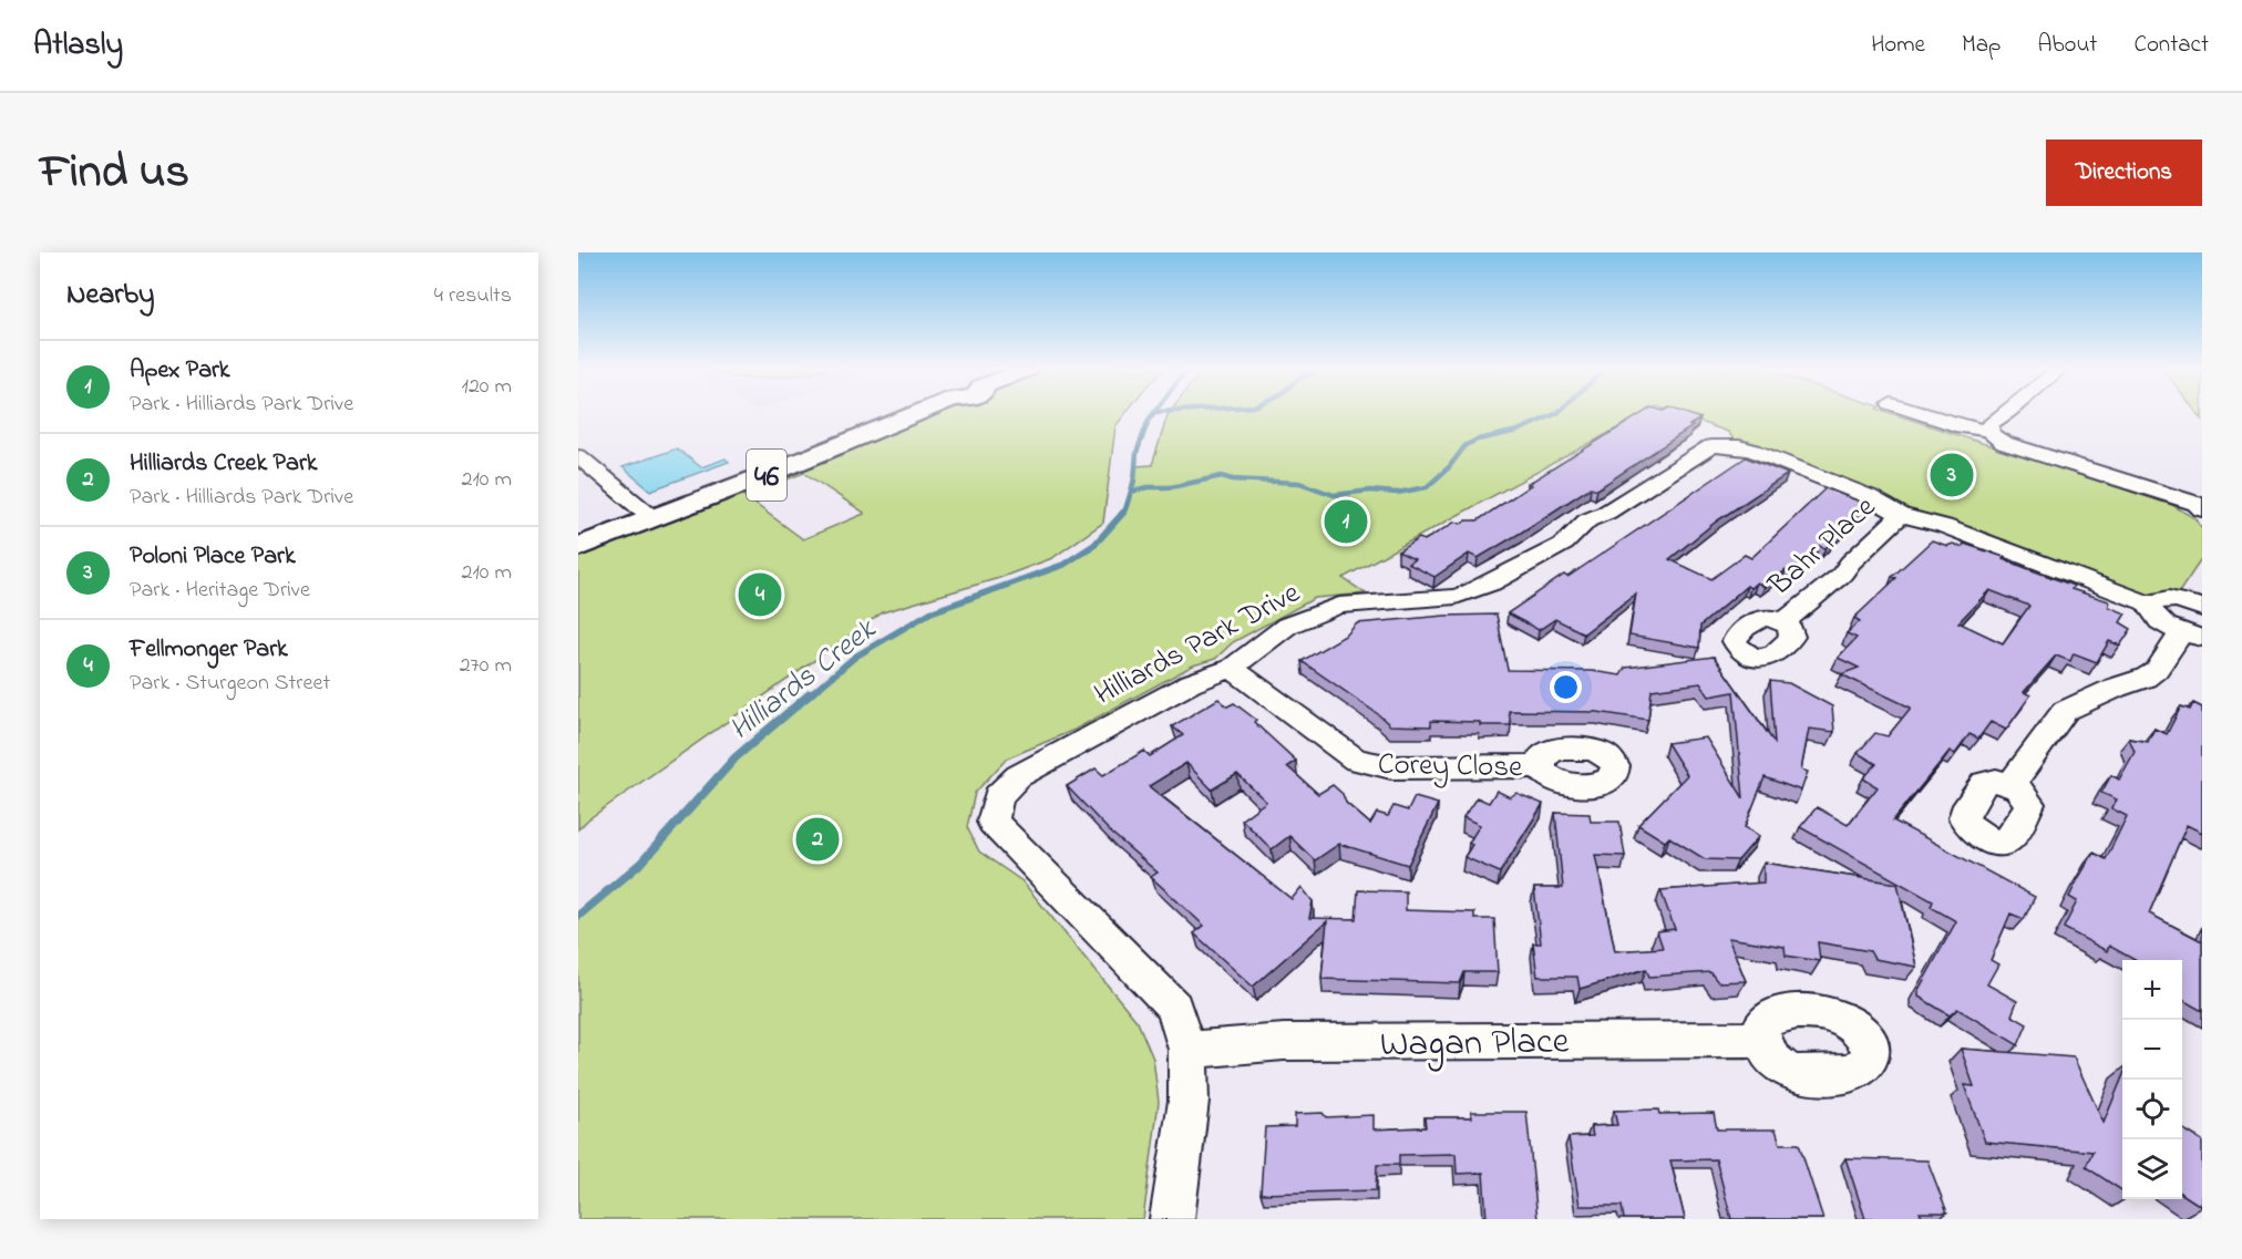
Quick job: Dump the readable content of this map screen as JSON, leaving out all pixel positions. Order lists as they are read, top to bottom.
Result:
{
  "streets": {
    "main road": ["46"],
    "street": [
      "Bahr Place",
      "Hilliards Park Drive",
      "Corey Close",
      "Wagan Place"
    ]
  },
  "crossings": [
    ["Bahr Place", "Hilliards Park Drive"],
    ["Hilliards Park Drive", "Corey Close"],
    ["Hilliards Park Drive", "Wagan Place"]
  ],
  "water": ["Hilliards Creek"],
  "page": {
    "header": "Atlasly",
    "nav": [
      "Home",
      "Map",
      "About",
      "Contact"
    ],
    "title": "Find us",
    "buttons": "Directions",
    "heading": ["Nearby", "4 results"],
    "list": [
      {
        "mark": "1",
        "name": "Apex Park",
        "note": "Park · Hilliards Park Drive",
        "value": "120 m"
      },
      {
        "mark": "2",
        "name": "Hilliards Creek Park",
        "note": "Park · Hilliards Park Drive",
        "value": "210 m"
      },
      {
        "mark": "3",
        "name": "Poloni Place Park",
        "note": "Park · Heritage Drive",
        "value": "210 m"
      },
      {
        "mark": "4",
        "name": "Fellmonger Park",
        "note": "Park · Sturgeon Street",
        "value": "270 m"
      }
    ],
    "pins": [
      "3",
      "1",
      "4",
      "2"
    ],
    "map_buttons": ["+", "−"]
  }
}
